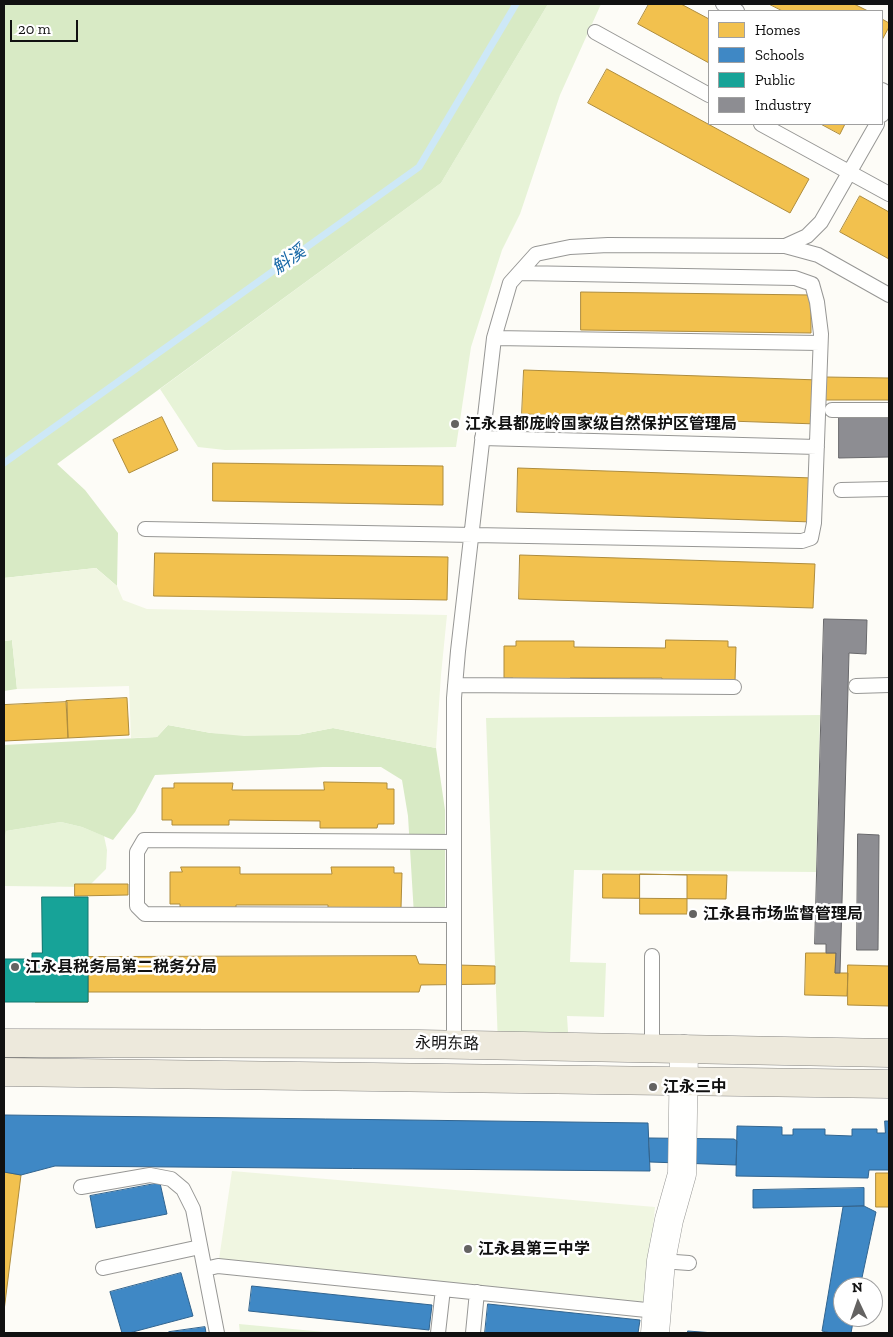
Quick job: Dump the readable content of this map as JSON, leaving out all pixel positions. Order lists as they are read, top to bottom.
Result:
{
  "streets": {
    "main road": ["永明东路"]
  },
  "water": ["斛溪"],
  "places": [
    "江永县都庞岭国家级自然保护区管理局",
    "江永县市场监督管理局",
    "江永县税务局第二税务分局",
    "江永三中",
    "江永县第三中学"
  ],
  "legend": [
    "Homes",
    "Schools",
    "Public",
    "Industry"
  ],
  "scale_bar": "20 m",
  "north": "top"
}
